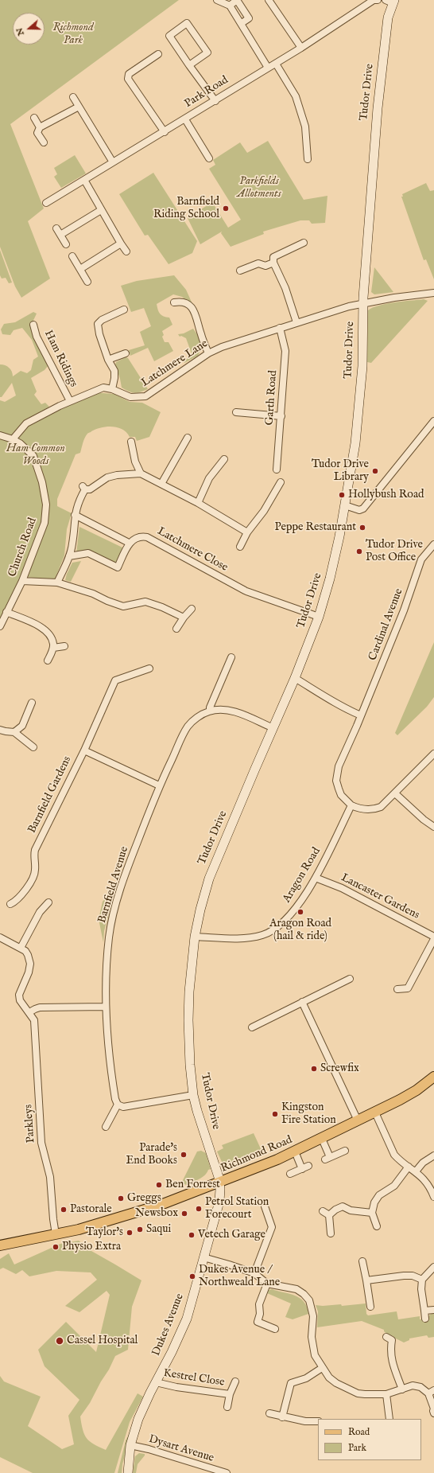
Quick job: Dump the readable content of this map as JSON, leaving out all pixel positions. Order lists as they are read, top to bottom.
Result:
{
  "streets": {
    "main road": ["Richmond Road"],
    "street": [
      "Park Road",
      "Tudor Drive",
      "Ham Ridings",
      "Latchmere Lane",
      "Garth Road",
      "Church Road",
      "Latchmere Close",
      "Cardinal Avenue",
      "Barnfield Gardens",
      "Aragon Road",
      "Barnfield Avenue",
      "Lancaster Gardens",
      "Parkleys",
      "Dukes Avenue",
      "Kestrel Close",
      "Dysart Avenue"
    ]
  },
  "crossings": [
    ["Tudor Drive", "Latchmere Lane"],
    ["Tudor Drive", "Latchmere Close"],
    ["Tudor Drive", "Aragon Road"],
    ["Tudor Drive", "Richmond Road"],
    ["Tudor Drive", "Dukes Avenue"],
    ["Ham Ridings", "Latchmere Lane"],
    ["Latchmere Lane", "Garth Road"],
    ["Latchmere Lane", "Church Road"],
    ["Barnfield Gardens", "Barnfield Avenue"],
    ["Aragon Road", "Lancaster Gardens"],
    ["Parkleys", "Richmond Road"],
    ["Richmond Road", "Dukes Avenue"],
    ["Dukes Avenue", "Kestrel Close"],
    ["Dukes Avenue", "Dysart Avenue"]
  ],
  "parks": ["Richmond Park", "Parkfields Allotments", "Ham Common Woods"],
  "places": [
    "Barnfield Riding School",
    "Tudor Drive Library",
    "Hollybush Road",
    "Peppe Restaurant",
    "Tudor Drive Post Office",
    "Aragon Road (hail & ride)",
    "Screwfix",
    "Kingston Fire Station",
    "Parade's End Books",
    "Ben Forrest",
    "Greggs",
    "Petrol Station Forecourt",
    "Pastorale",
    "Newsbox",
    "Saqui",
    "Taylor's",
    "Vetech Garage",
    "Physio Extra",
    "Dukes Avenue / Northweald Lane",
    "Cassel Hospital"
  ],
  "legend": ["Road", "Park"],
  "north": "left"
}
